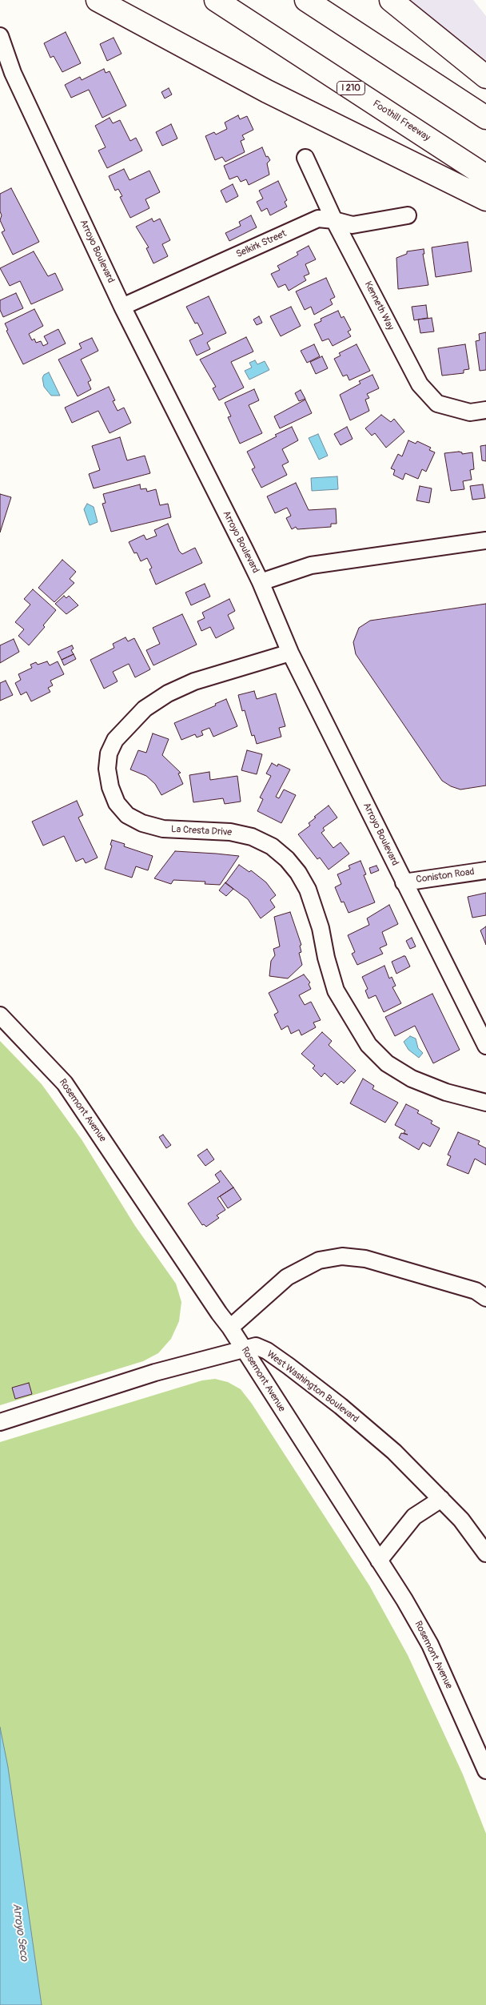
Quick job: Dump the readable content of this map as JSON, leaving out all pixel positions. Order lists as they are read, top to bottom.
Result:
{
  "streets": {
    "highway": ["I 210", "Foothill Freeway"],
    "street": [
      "Selkirk Street",
      "Arroyo Boulevard",
      "Kenneth Way",
      "La Cresta Drive",
      "Coniston Road",
      "Rosemont Avenue",
      "West Washington Boulevard"
    ]
  },
  "crossings": [
    ["Selkirk Street", "Arroyo Boulevard"],
    ["Selkirk Street", "Kenneth Way"],
    ["Arroyo Boulevard", "La Cresta Drive"],
    ["Arroyo Boulevard", "Coniston Road"],
    ["Rosemont Avenue", "West Washington Boulevard"]
  ],
  "water": ["Arroyo Seco"]
}
